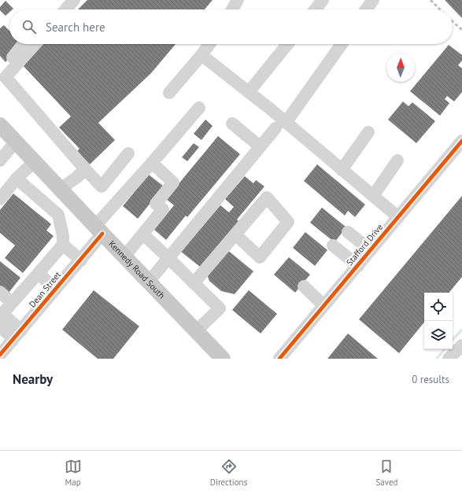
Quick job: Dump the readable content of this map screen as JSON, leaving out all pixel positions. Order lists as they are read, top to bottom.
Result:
{
  "streets": {
    "main road": ["Kennedy Road South"],
    "street": ["Stafford Drive", "Dean Street"]
  },
  "crossings": [
    ["Kennedy Road South", "Dean Street"]
  ],
  "north": "top",
  "page": {
    "search": "Search here",
    "heading": ["Nearby", "0 results"],
    "nav": ["Map", "Directions", "Saved"]
  }
}
